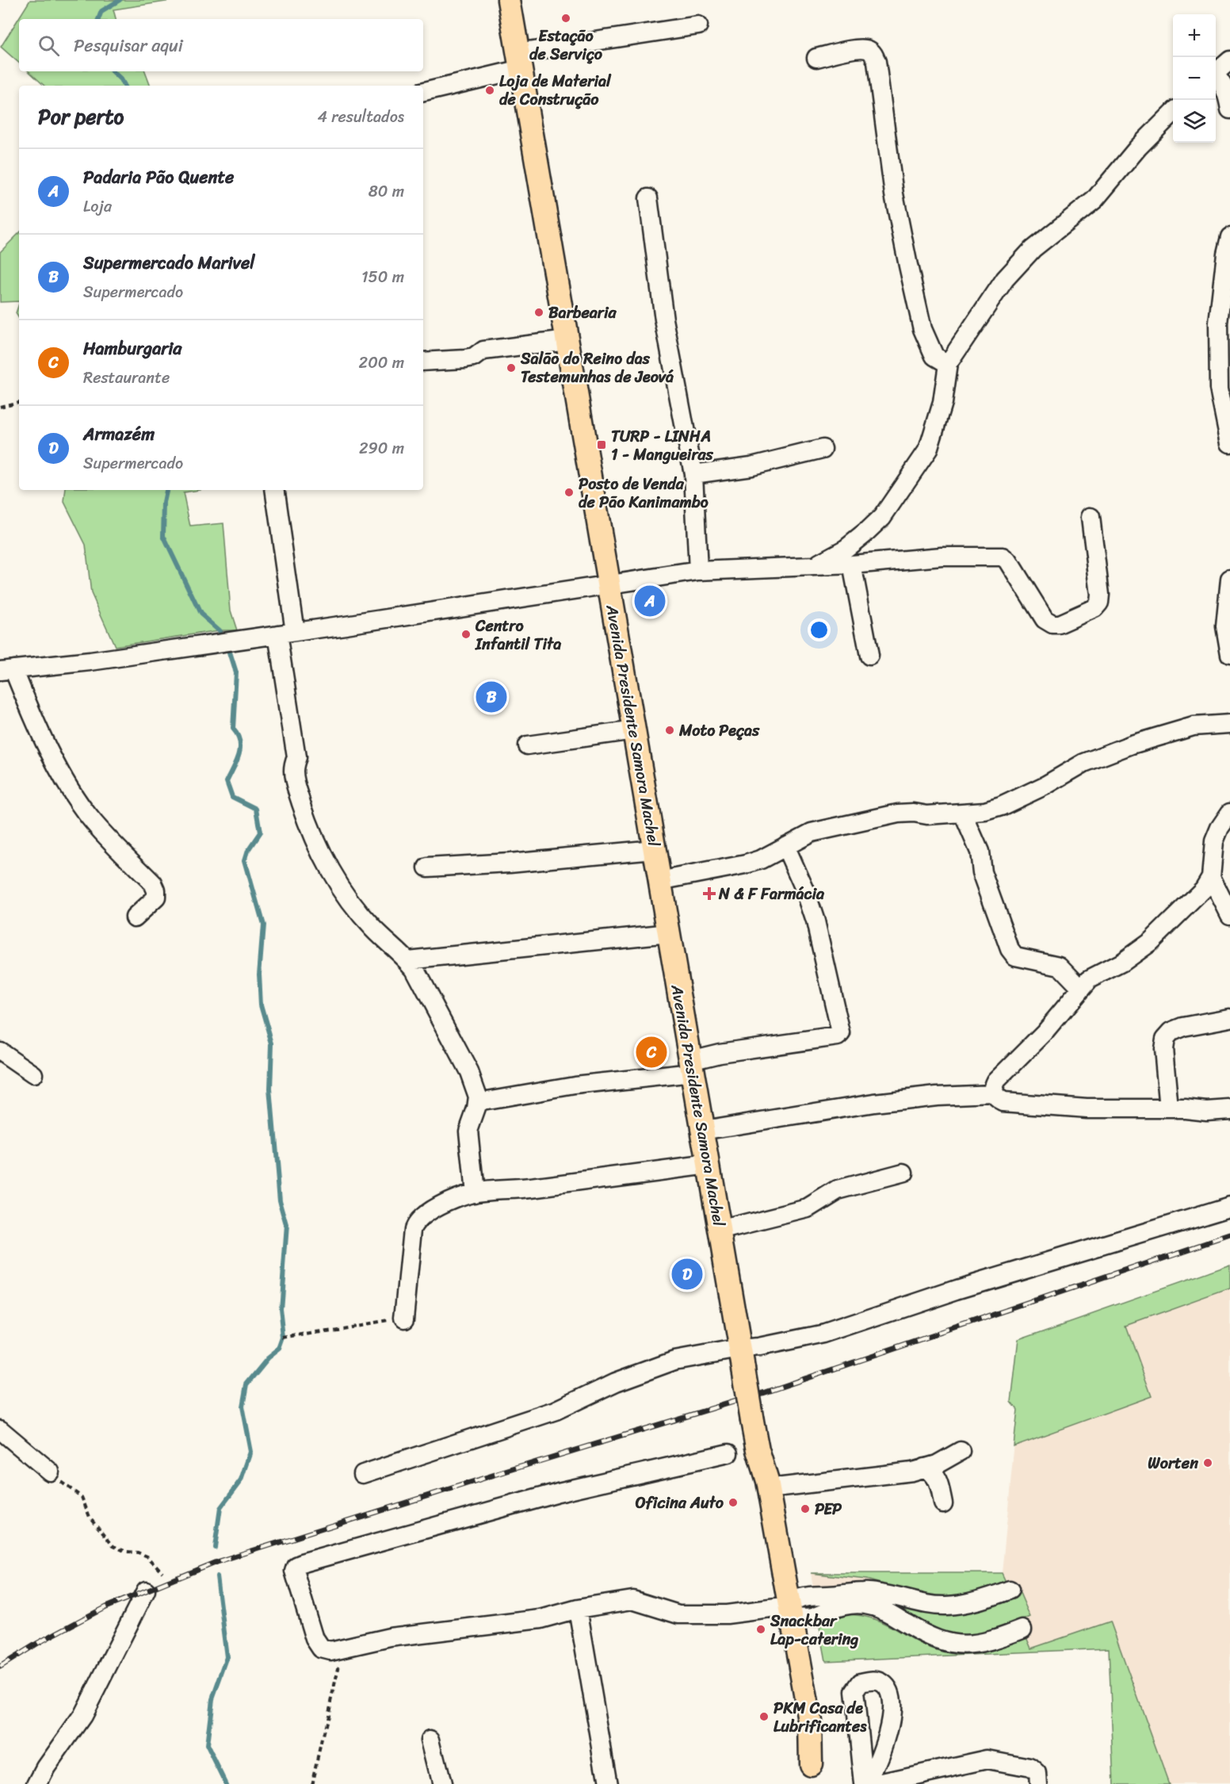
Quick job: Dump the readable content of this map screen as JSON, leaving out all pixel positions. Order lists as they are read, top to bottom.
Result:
{
  "streets": {
    "main road": ["Avenida Presidente Samora Machel"]
  },
  "places": {
    "other": [
      "Estação de Serviço",
      "Loja de Material de Construção",
      "Barbearia",
      "Salão do Reino das Testemunhas de Jeová",
      "Posto de Venda de Pão Kanimambo",
      "Centro Infantil Tita",
      "Moto Peças",
      "Worten",
      "Oficina Auto",
      "PEP",
      "Snackbar Lap-catering",
      "PKM Casa de Lubrificantes"
    ],
    "transit": ["TURP - LINHA 1 - Mangueiras"],
    "health": ["N & F Farmácia"]
  },
  "page": {
    "map_buttons": ["+", "−"],
    "search": "Pesquisar aqui",
    "heading": ["Por perto", "4 resultados"],
    "list": [
      {
        "mark": "A",
        "name": "Padaria Pão Quente",
        "note": "Loja",
        "value": "80 m"
      },
      {
        "mark": "B",
        "name": "Supermercado Marivel",
        "note": "Supermercado",
        "value": "150 m"
      },
      {
        "mark": "C",
        "name": "Hamburgaria",
        "note": "Restaurante",
        "value": "200 m"
      },
      {
        "mark": "D",
        "name": "Armazém",
        "note": "Supermercado",
        "value": "290 m"
      }
    ],
    "pins": [
      "A",
      "B",
      "C",
      "D"
    ]
  }
}
